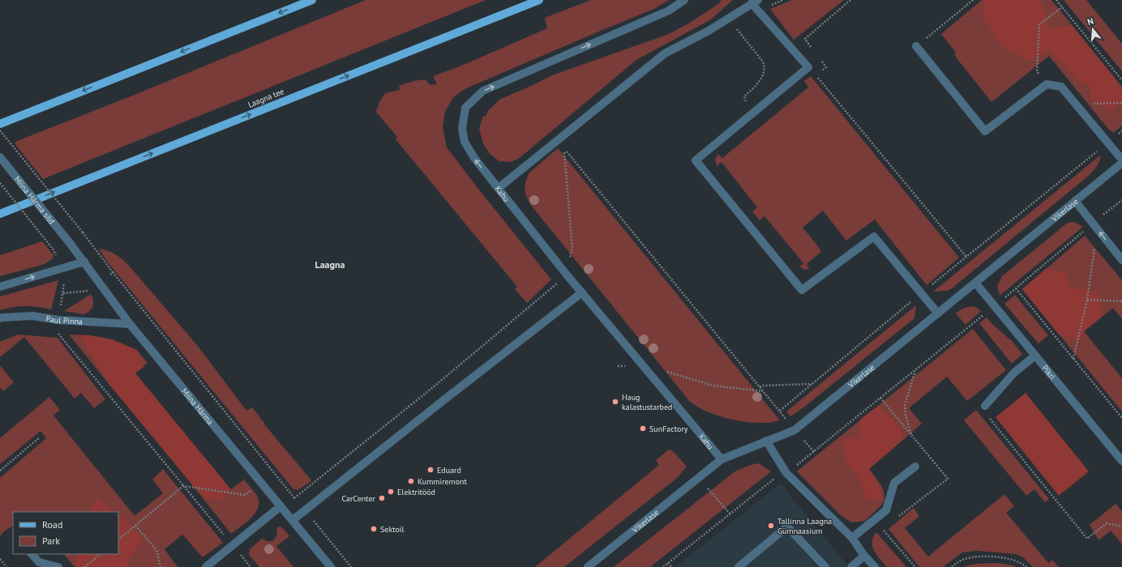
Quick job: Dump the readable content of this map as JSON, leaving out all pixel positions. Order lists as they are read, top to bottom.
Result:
{
  "streets": {
    "main road": ["Laagna tee"],
    "street": [
      "Kahu",
      "Miina Härma sild",
      "Vikerlase",
      "Paul Pinna",
      "Pikri",
      "Miina Härma"
    ]
  },
  "crossings": [
    ["Kahu", "Vikerlase"],
    ["Miina Härma sild", "Miina Härma"],
    ["Vikerlase", "Pikri"],
    ["Paul Pinna", "Miina Härma"]
  ],
  "one_way": ["Laagna tee"],
  "districts": ["Laagna"],
  "places": [
    "Haug kalastustarbed",
    "SunFactory",
    "Eduard",
    "Kummiremont",
    "Elektritööd",
    "CarCenter",
    "Tallinna Laagna Gümnaasium",
    "Sektoil"
  ],
  "legend": ["Road", "Park"],
  "north": "top"
}
